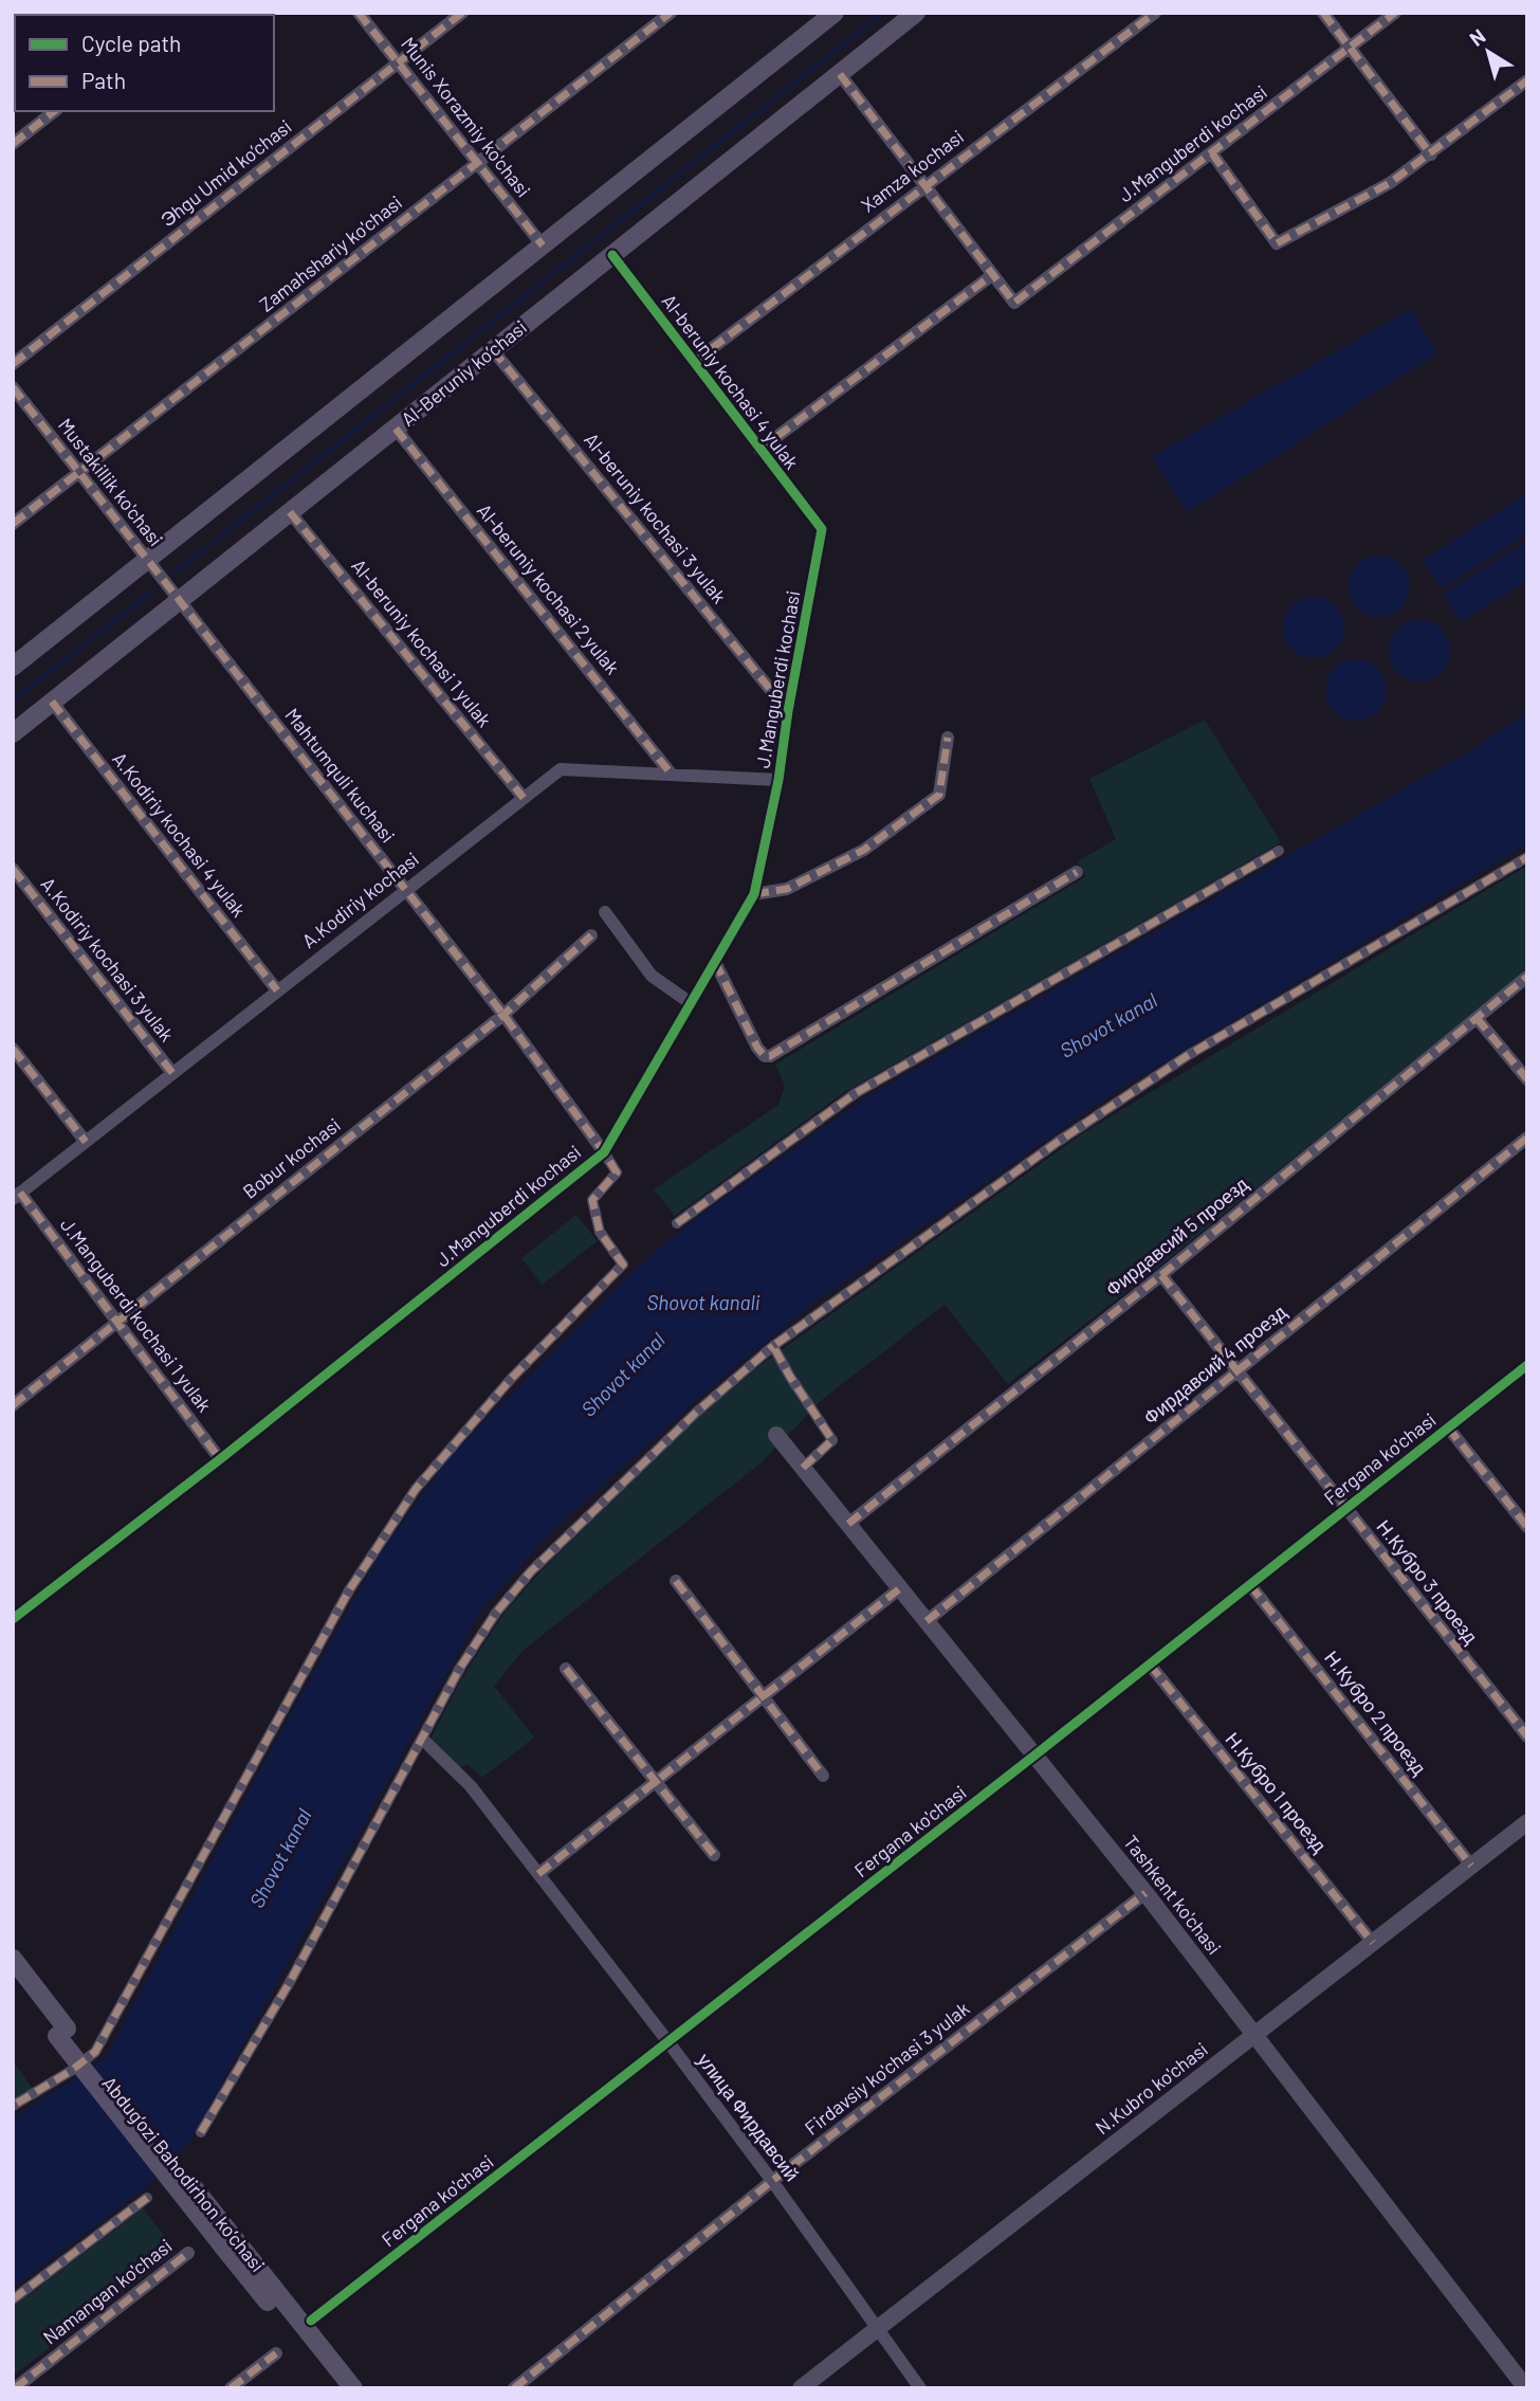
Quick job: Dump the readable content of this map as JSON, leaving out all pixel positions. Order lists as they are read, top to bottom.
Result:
{
  "streets": {
    "main road": ["Al-Beruniy ko’chasi", "Abdug’ozi Bahodirhon ko’chasi"],
    "street": [
      "Munis Xorazmiy ko'chasi",
      "J.Manguberdi kochasi",
      "Xamza kochasi",
      "Эhgu Umid ko’chasi",
      "Zamahshariy ko'chasi",
      "Al-beruniy kochasi 4 yulak",
      "Mustakillik ko'chasi",
      "Al-beruniy kochasi 3 yulak",
      "Al-beruniy kochasi 2 yulak",
      "Al-beruniy kochasi 1 yulak",
      "Mahtumquli kuchasi",
      "A.Kodiriy kochasi 4 yulak",
      "A.Kodiriy kochasi",
      "A.Kodiriy kochasi 3 yulak",
      "Bobur kochasi",
      "Фирдавсий 5 проезд",
      "J.Manguberdi kochasi 1 yulak",
      "Фирдавсий 4 проезд",
      "Fergana ko'chasi",
      "Н.Кубро 3 проезд",
      "Н.Кубро 2 проезд",
      "Н.Кубро 1 проезд",
      "Tashkent ko'chasi",
      "Firdavsiy ko'chasi 3 yulak",
      "N.Kubro ko'chasi",
      "улица Фирдавсий",
      "Namangan ko'chasi"
    ]
  },
  "crossings": [
    ["Munis Xorazmiy ko'chasi", "Эhgu Umid ko’chasi"],
    ["Munis Xorazmiy ko'chasi", "Zamahshariy ko'chasi"],
    ["J.Manguberdi kochasi", "Al-beruniy kochasi 4 yulak"],
    ["J.Manguberdi kochasi", "Al-beruniy kochasi 3 yulak"],
    ["J.Manguberdi kochasi", "Mahtumquli kuchasi"],
    ["J.Manguberdi kochasi", "A.Kodiriy kochasi"],
    ["J.Manguberdi kochasi", "J.Manguberdi kochasi 1 yulak"],
    ["Xamza kochasi", "Al-beruniy kochasi 4 yulak"],
    ["Zamahshariy ko'chasi", "Mustakillik ko'chasi"],
    ["Al-Beruniy ko’chasi", "Al-beruniy kochasi 4 yulak"],
    ["Al-Beruniy ko’chasi", "Mustakillik ko'chasi"],
    ["Al-Beruniy ko’chasi", "Al-beruniy kochasi 3 yulak"],
    ["Al-Beruniy ko’chasi", "Al-beruniy kochasi 2 yulak"],
    ["Al-Beruniy ko’chasi", "Al-beruniy kochasi 1 yulak"],
    ["Al-Beruniy ko’chasi", "Mahtumquli kuchasi"],
    ["Al-Beruniy ko’chasi", "A.Kodiriy kochasi 4 yulak"],
    ["Mustakillik ko'chasi", "Mahtumquli kuchasi"],
    ["Al-beruniy kochasi 2 yulak", "A.Kodiriy kochasi"],
    ["Al-beruniy kochasi 1 yulak", "A.Kodiriy kochasi"],
    ["Mahtumquli kuchasi", "A.Kodiriy kochasi"],
    ["Mahtumquli kuchasi", "Bobur kochasi"],
    ["A.Kodiriy kochasi 4 yulak", "A.Kodiriy kochasi"],
    ["A.Kodiriy kochasi", "A.Kodiriy kochasi 3 yulak"],
    ["A.Kodiriy kochasi", "J.Manguberdi kochasi 1 yulak"],
    ["Bobur kochasi", "J.Manguberdi kochasi 1 yulak"],
    ["Фирдавсий 5 проезд", "Н.Кубро 3 проезд"],
    ["Фирдавсий 5 проезд", "Tashkent ko'chasi"],
    ["Фирдавсий 4 проезд", "Н.Кубро 3 проезд"],
    ["Фирдавсий 4 проезд", "Tashkent ko'chasi"],
    ["Fergana ko'chasi", "Н.Кубро 3 проезд"],
    ["Fergana ko'chasi", "Н.Кубро 2 проезд"],
    ["Fergana ko'chasi", "Н.Кубро 1 проезд"],
    ["Fergana ko'chasi", "Tashkent ko'chasi"],
    ["Fergana ko'chasi", "улица Фирдавсий"],
    ["Н.Кубро 2 проезд", "N.Kubro ko'chasi"],
    ["Н.Кубро 1 проезд", "N.Kubro ko'chasi"],
    ["Tashkent ko'chasi", "Firdavsiy ko'chasi 3 yulak"],
    ["Tashkent ko'chasi", "N.Kubro ko'chasi"],
    ["Firdavsiy ko'chasi 3 yulak", "улица Фирдавсий"],
    ["N.Kubro ko'chasi", "улица Фирдавсий"]
  ],
  "water": ["Shovot kanal", "Shovot kanali"],
  "legend": ["Cycle path", "Path"],
  "north": "top left"
}
